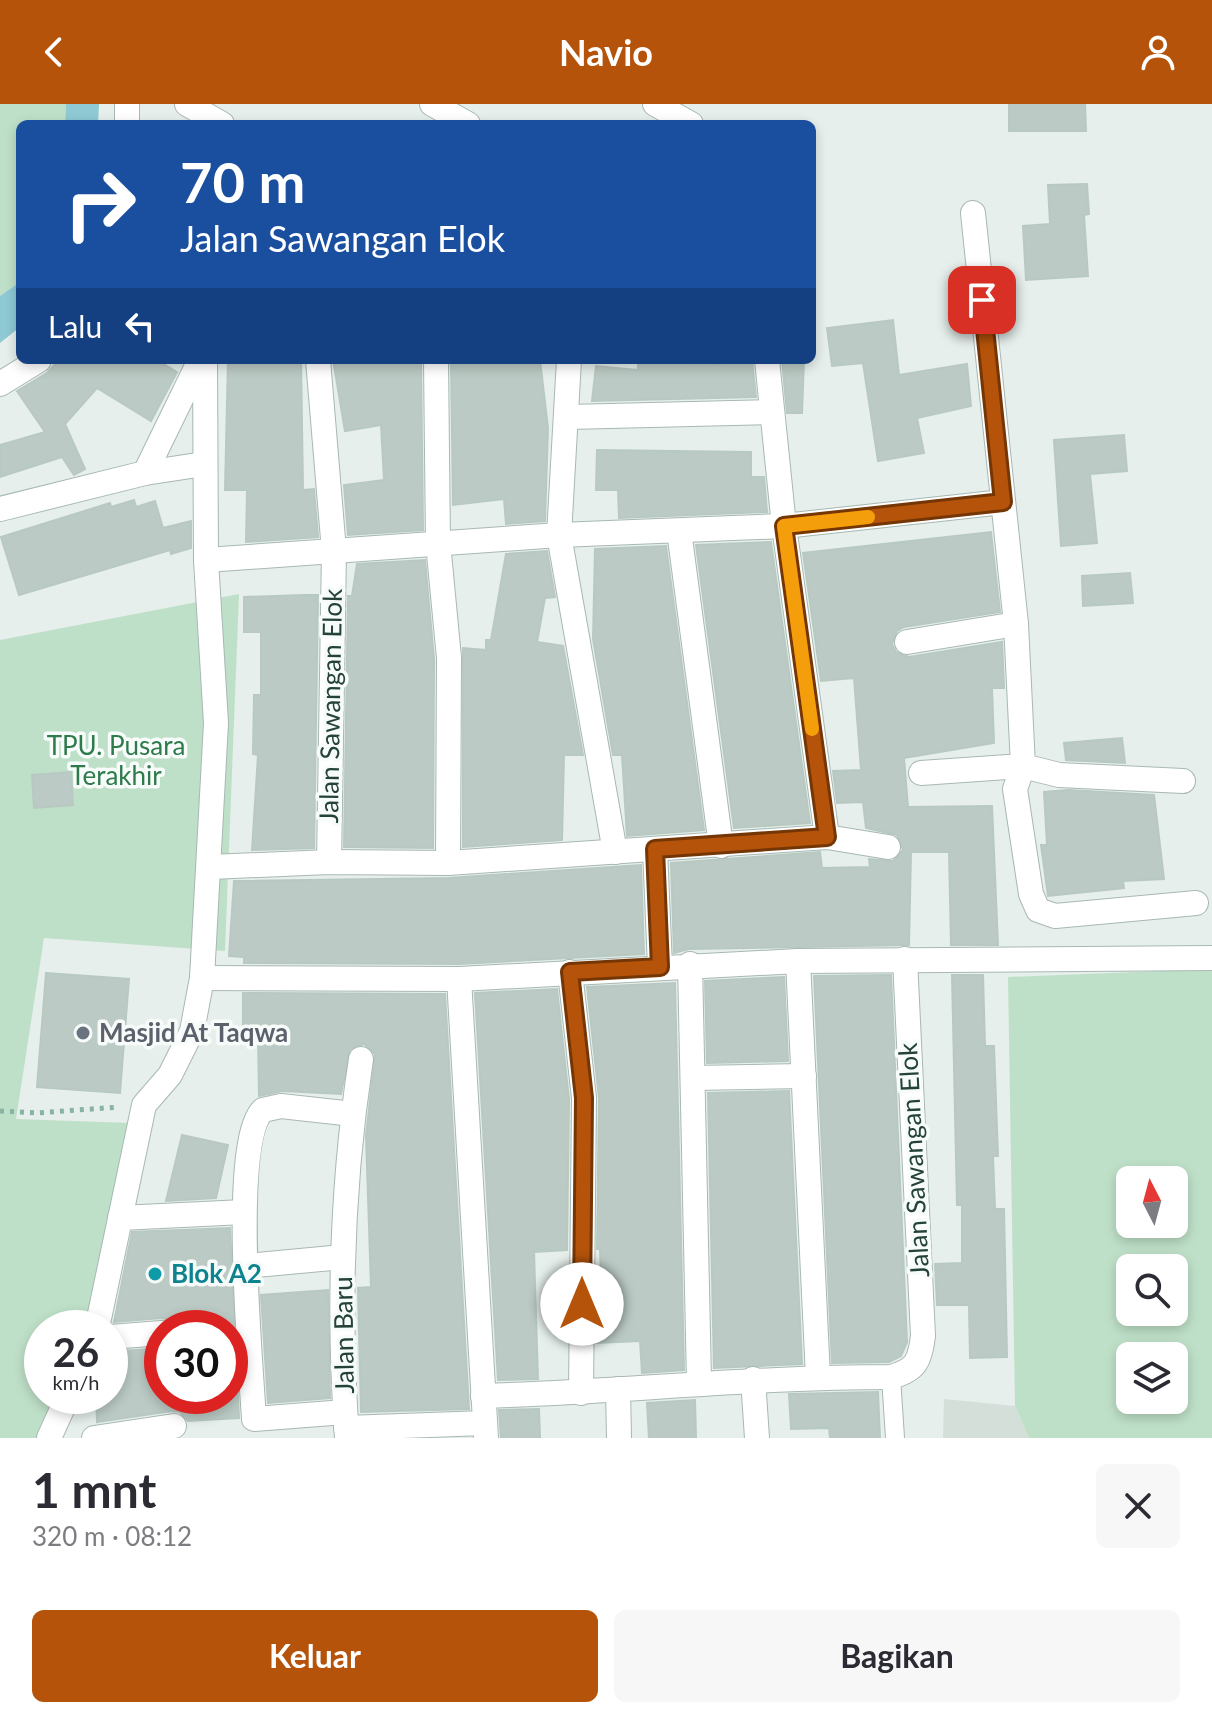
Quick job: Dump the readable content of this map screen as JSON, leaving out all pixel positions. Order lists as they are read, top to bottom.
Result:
{
  "streets": {
    "street": ["Jalan Sawangan Elok", "Jalan Baru"]
  },
  "parks": ["TPU. Pusara Terakhir"],
  "places": ["Masjid At Taqwa", "Blok A2"],
  "north": "top",
  "page": {
    "header": "Navio",
    "turn": ["70 m", "Jalan Sawangan Elok"],
    "then": "Lalu",
    "speed": "26 km/h",
    "limit": "30",
    "heading": ["1 mnt", "320 m · 08:12"],
    "buttons": ["Keluar", "Bagikan"]
  }
}
